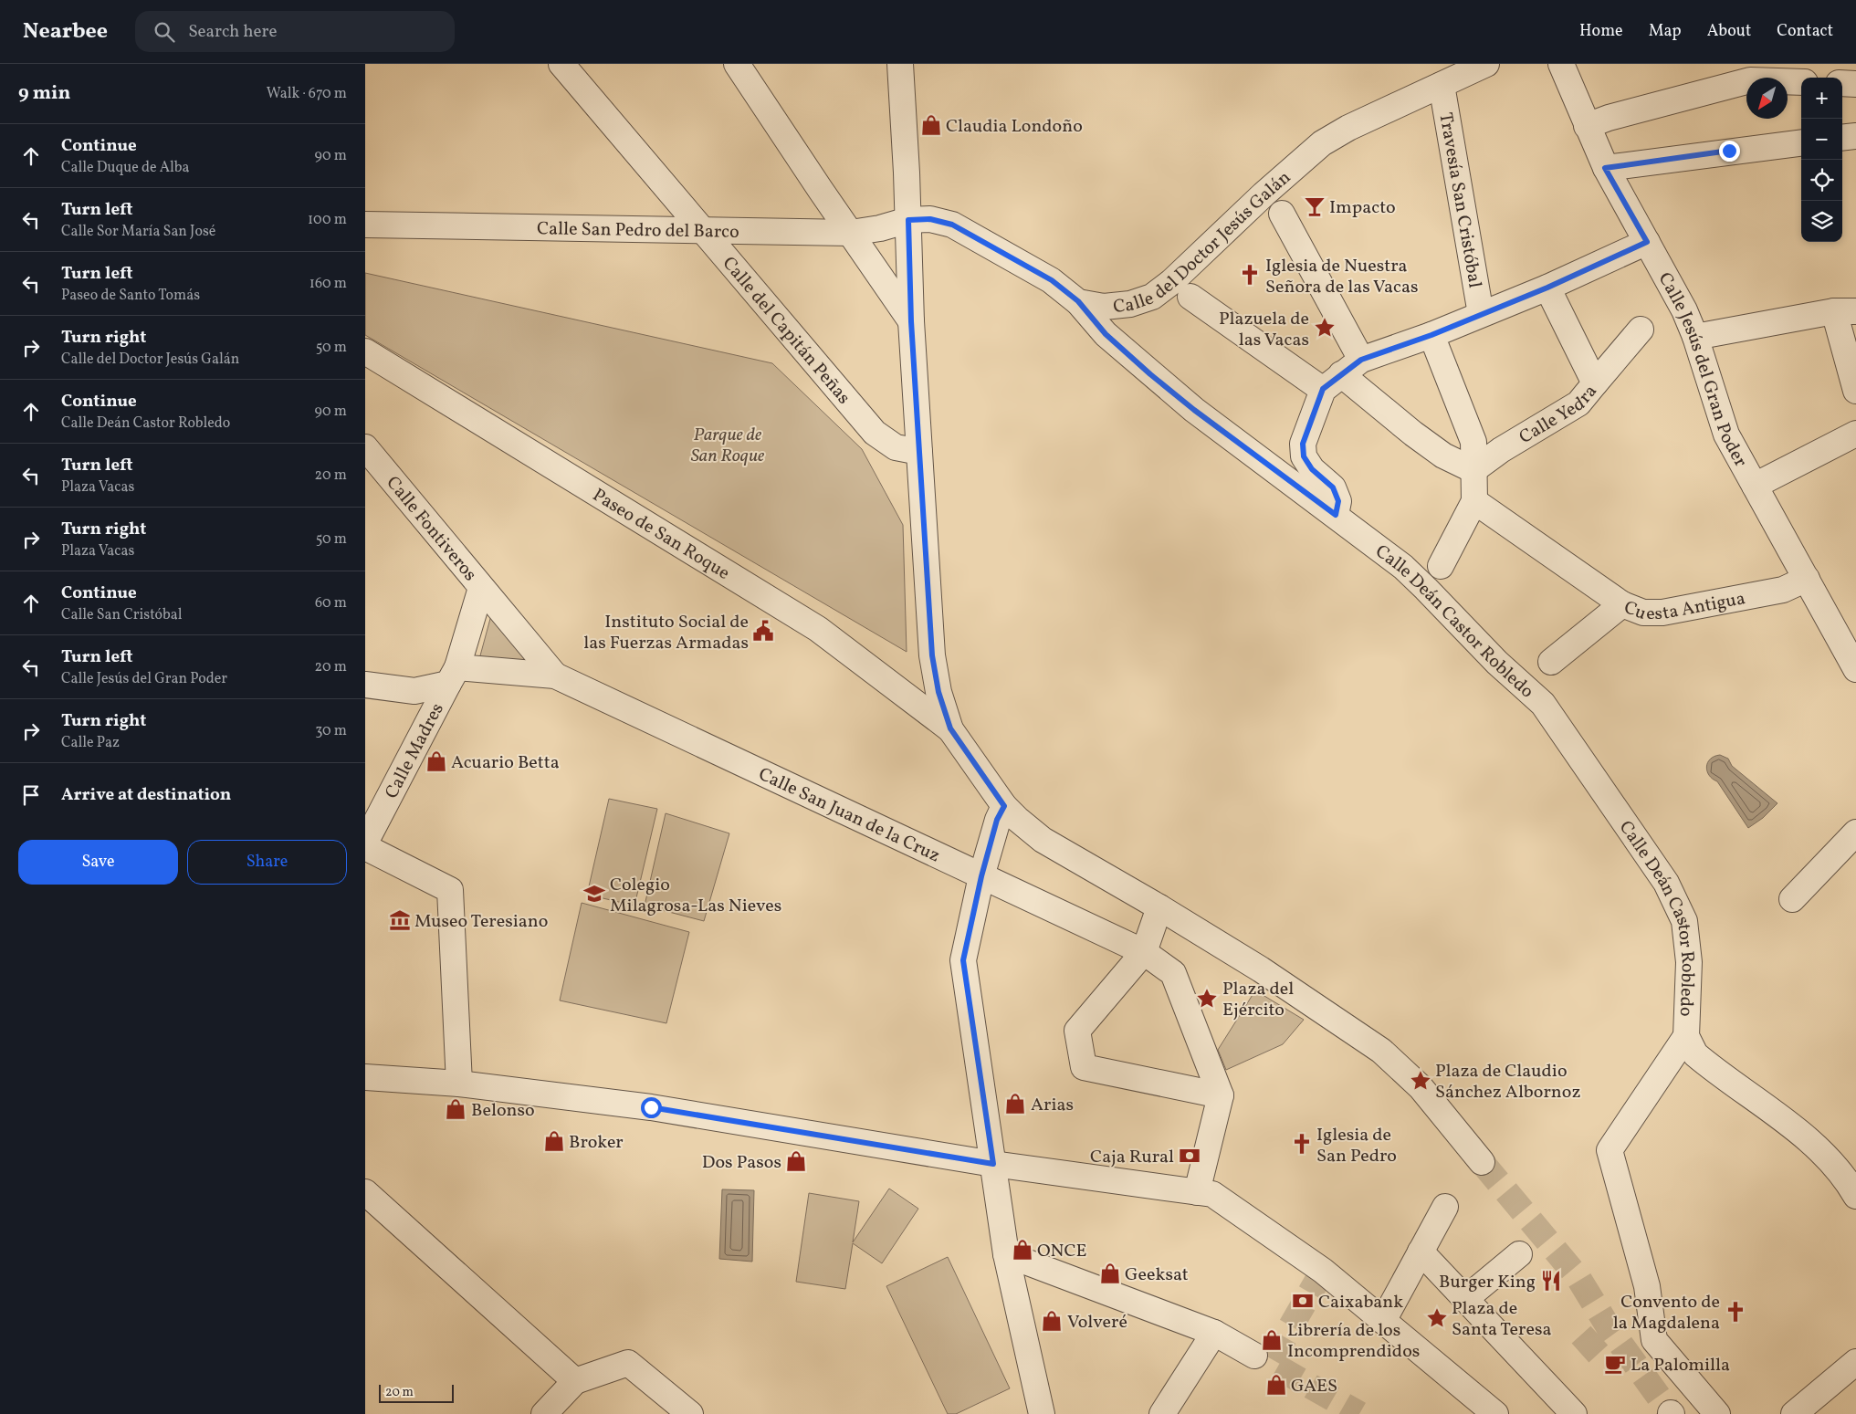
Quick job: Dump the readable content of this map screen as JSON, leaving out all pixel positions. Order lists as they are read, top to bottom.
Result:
{
  "streets": {
    "street": [
      "Travesía San Cristóbal",
      "Calle San Pedro del Barco",
      "Calle del Doctor Jesús Galán",
      "Calle del Capitán Peñas",
      "Calle Jesús del Gran Poder",
      "Calle Yedra",
      "Calle Fontiveros",
      "Paseo de San Roque",
      "Cuesta Antigua",
      "Calle Deán Castor Robledo",
      "Calle Madres",
      "Calle San Juan de la Cruz"
    ]
  },
  "crossings": [
    ["Travesía San Cristóbal", "Calle del Doctor Jesús Galán"],
    ["Calle San Pedro del Barco", "Calle del Doctor Jesús Galán"],
    ["Calle San Pedro del Barco", "Calle del Capitán Peñas"],
    ["Calle del Doctor Jesús Galán", "Calle Deán Castor Robledo"],
    ["Calle Jesús del Gran Poder", "Cuesta Antigua"],
    ["Calle Fontiveros", "Calle San Juan de la Cruz"],
    ["Calle Madres", "Calle San Juan de la Cruz"]
  ],
  "parks": ["Parque de San Roque"],
  "places": {
    "shop": [
      "Claudia Londoño",
      "Acuario Betta",
      "Arias",
      "Belonso",
      "Broker",
      "Dos Pasos",
      "ONCE",
      "Geeksat",
      "Volveré",
      "Librería de los Incomprendidos",
      "GAES"
    ],
    "bar": ["Impacto"],
    "church": ["Iglesia de Nuestra Señora de las Vacas", "Iglesia de San Pedro", "Convento de la Magdalena"],
    "place": [
      "Plazuela de las Vacas",
      "Plaza del Ejército",
      "Plaza de Claudio Sánchez Albornoz",
      "Plaza de Santa Teresa"
    ],
    "public building": ["Instituto Social de las Fuerzas Armadas"],
    "school or university": ["Colegio Milagrosa-Las Nieves"],
    "museum": ["Museo Teresiano"],
    "bank": ["Caja Rural", "Caixabank"],
    "restaurant": ["Burger King"],
    "cafe": ["La Palomilla"]
  },
  "scale_bar": "20 m",
  "north": "bottom left",
  "page": {
    "header": "Nearbee",
    "search": "Search here",
    "nav": [
      "Home",
      "Map",
      "About",
      "Contact"
    ],
    "heading": ["9 min", "Walk · 670 m"],
    "map_buttons": ["+", "−"],
    "list": [
      ["Continue", "Calle Duque de Alba", "90 m"],
      ["Turn left", "Calle Sor María San José", "100 m"],
      ["Turn left", "Paseo de Santo Tomás", "160 m"],
      ["Turn right", "Calle del Doctor Jesús Galán", "50 m"],
      ["Continue", "Calle Deán Castor Robledo", "90 m"],
      ["Turn left", "Plaza Vacas", "20 m"],
      ["Turn right", "Plaza Vacas", "50 m"],
      ["Continue", "Calle San Cristóbal", "60 m"],
      ["Turn left", "Calle Jesús del Gran Poder", "20 m"],
      ["Turn right", "Calle Paz", "30 m"],
      "Arrive at destination"
    ],
    "buttons": ["Save", "Share"],
    "scale": "20 m"
  }
}
